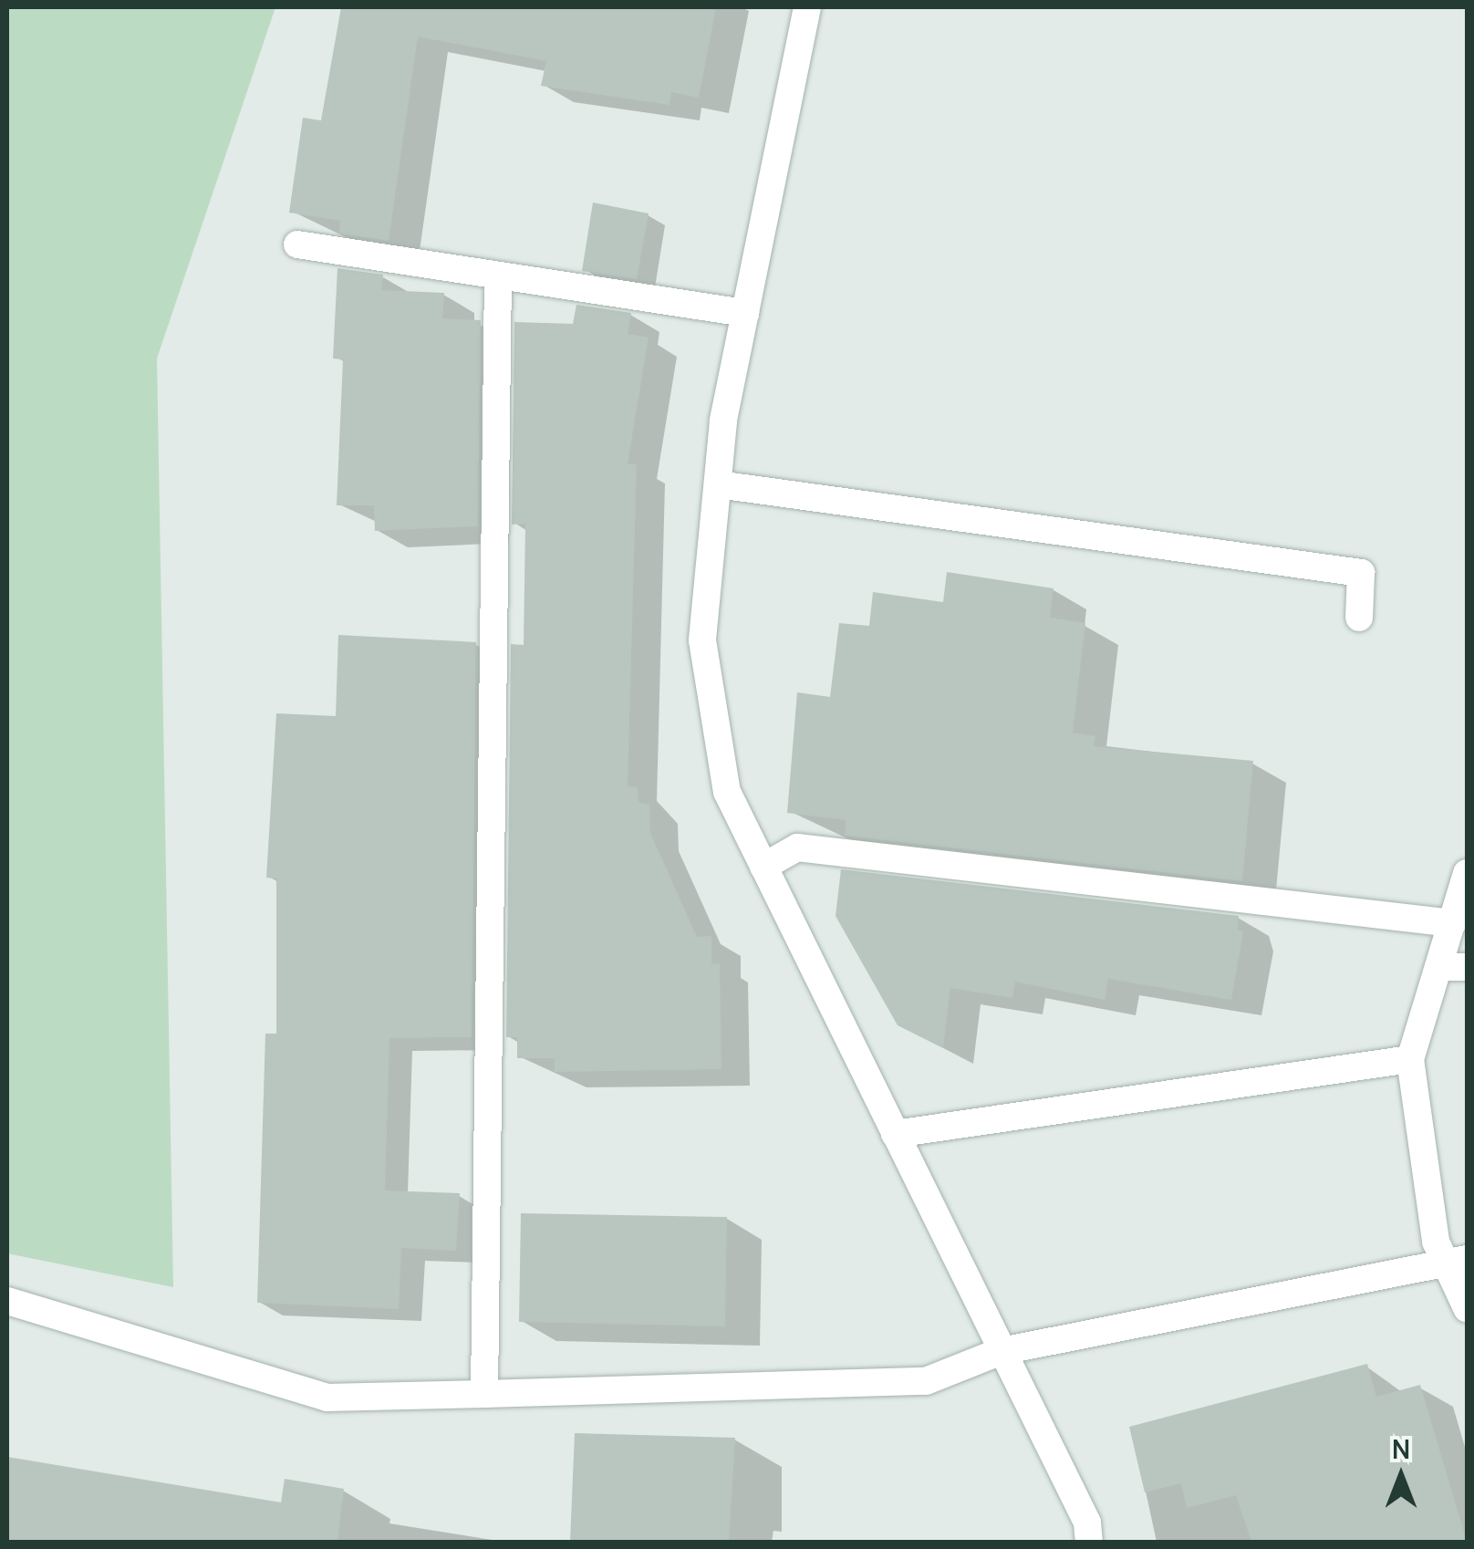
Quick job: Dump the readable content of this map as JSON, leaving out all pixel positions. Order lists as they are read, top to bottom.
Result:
{
  "north": "top"
}
